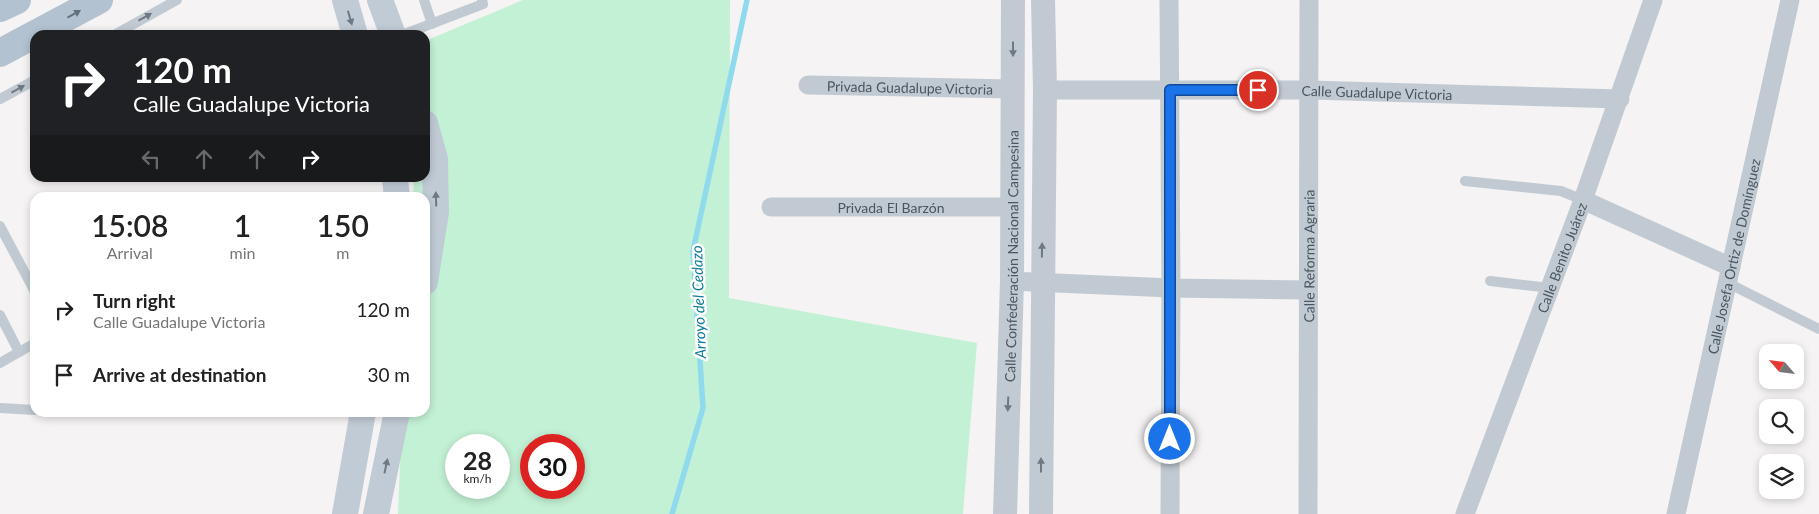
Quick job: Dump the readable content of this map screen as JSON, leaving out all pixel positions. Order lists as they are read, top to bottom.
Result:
{
  "streets": {
    "street": [
      "Privada Guadalupe Victoria",
      "Calle Guadalupe Victoria",
      "Privada El Barzón",
      "Calle Confederación Nacional Campesina",
      "Calle Reforma Agraria",
      "Calle Josefa Ortiz de Domínguez",
      "Calle Benito Juárez"
    ]
  },
  "crossings": [
    ["Privada Guadalupe Victoria", "Calle Confederación Nacional Campesina"],
    ["Calle Guadalupe Victoria", "Calle Reforma Agraria"],
    ["Calle Guadalupe Victoria", "Calle Benito Juárez"],
    ["Privada El Barzón", "Calle Confederación Nacional Campesina"]
  ],
  "water": ["Arroyo del Cedazo"],
  "north": "top left",
  "page": {
    "turn": ["120 m", "Calle Guadalupe Victoria"],
    "eta": [
      "15:08",
      "Arrival",
      "1",
      "min",
      "150",
      "m"
    ],
    "list": [
      {
        "name": "Turn right",
        "note": "Calle Guadalupe Victoria",
        "value": "120 m"
      },
      {
        "name": "Arrive at destination",
        "value": "30 m"
      }
    ],
    "speed": "28 km/h",
    "limit": "30"
  }
}
